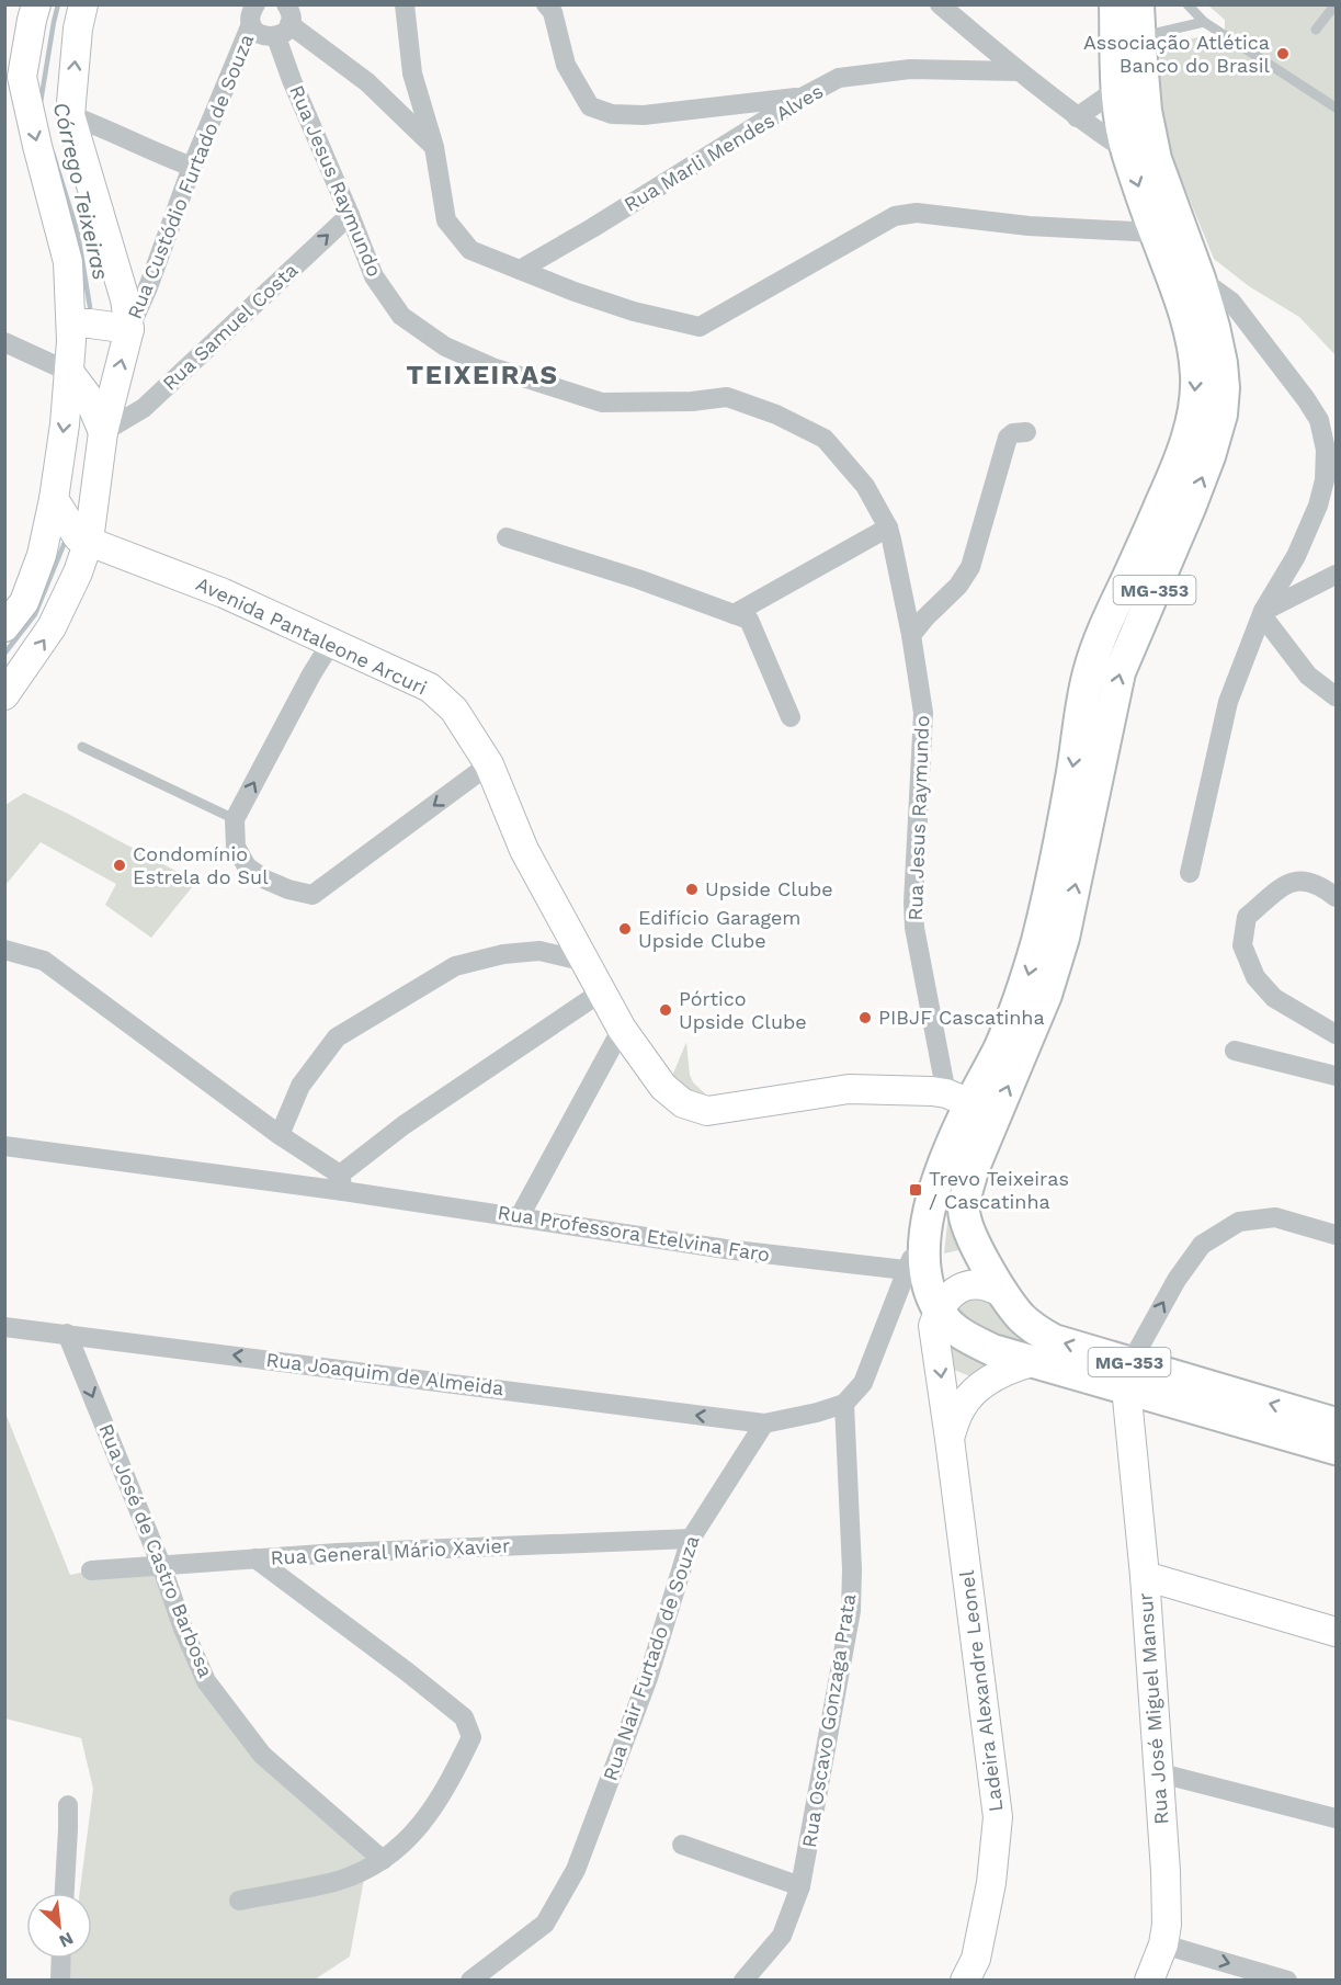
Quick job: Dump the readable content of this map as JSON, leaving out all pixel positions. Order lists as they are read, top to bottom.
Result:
{
  "streets": {
    "main road": ["MG-353"],
    "street": [
      "Rua Marli Mendes Alves",
      "Rua Custódio Furtado de Souza",
      "Rua Jesus Raymundo",
      "Rua Samuel Costa",
      "Avenida Pantaleone Arcuri",
      "Rua Professora Etelvina Faro",
      "Rua Joaquim de Almeida",
      "Rua José de Castro Barbosa",
      "Rua General Mário Xavier",
      "Rua Nair Furtado de Souza",
      "Ladeira Alexandre Leonel",
      "Rua José Miguel Mansur",
      "Rua Oscavo Gonzaga Prata"
    ]
  },
  "crossings": [
    ["Rua Jesus Raymundo", "Rua Samuel Costa"],
    ["Rua Jesus Raymundo", "MG-353"],
    ["Rua Jesus Raymundo", "Avenida Pantaleone Arcuri"],
    ["MG-353", "Avenida Pantaleone Arcuri"],
    ["MG-353", "Rua Professora Etelvina Faro"],
    ["MG-353", "Ladeira Alexandre Leonel"],
    ["MG-353", "Rua José Miguel Mansur"],
    ["Rua Joaquim de Almeida", "Rua José de Castro Barbosa"],
    ["Rua Joaquim de Almeida", "Rua Nair Furtado de Souza"],
    ["Rua José de Castro Barbosa", "Rua General Mário Xavier"],
    ["Rua General Mário Xavier", "Rua Nair Furtado de Souza"]
  ],
  "one_way": ["Rua Samuel Costa", "Rua Joaquim de Almeida", "Rua José de Castro Barbosa"],
  "districts": ["TEIXEIRAS"],
  "water": ["Córrego Teixeiras"],
  "places": {
    "other": [
      "Associação Atlética Banco do Brasil",
      "Condomínio Estrela do Sul",
      "Upside Clube",
      "Edifício Garagem Upside Clube",
      "Pórtico Upside Clube",
      "PIBJF Cascatinha"
    ],
    "transit": ["Trevo Teixeiras / Cascatinha"]
  },
  "north": "bottom right"
}
